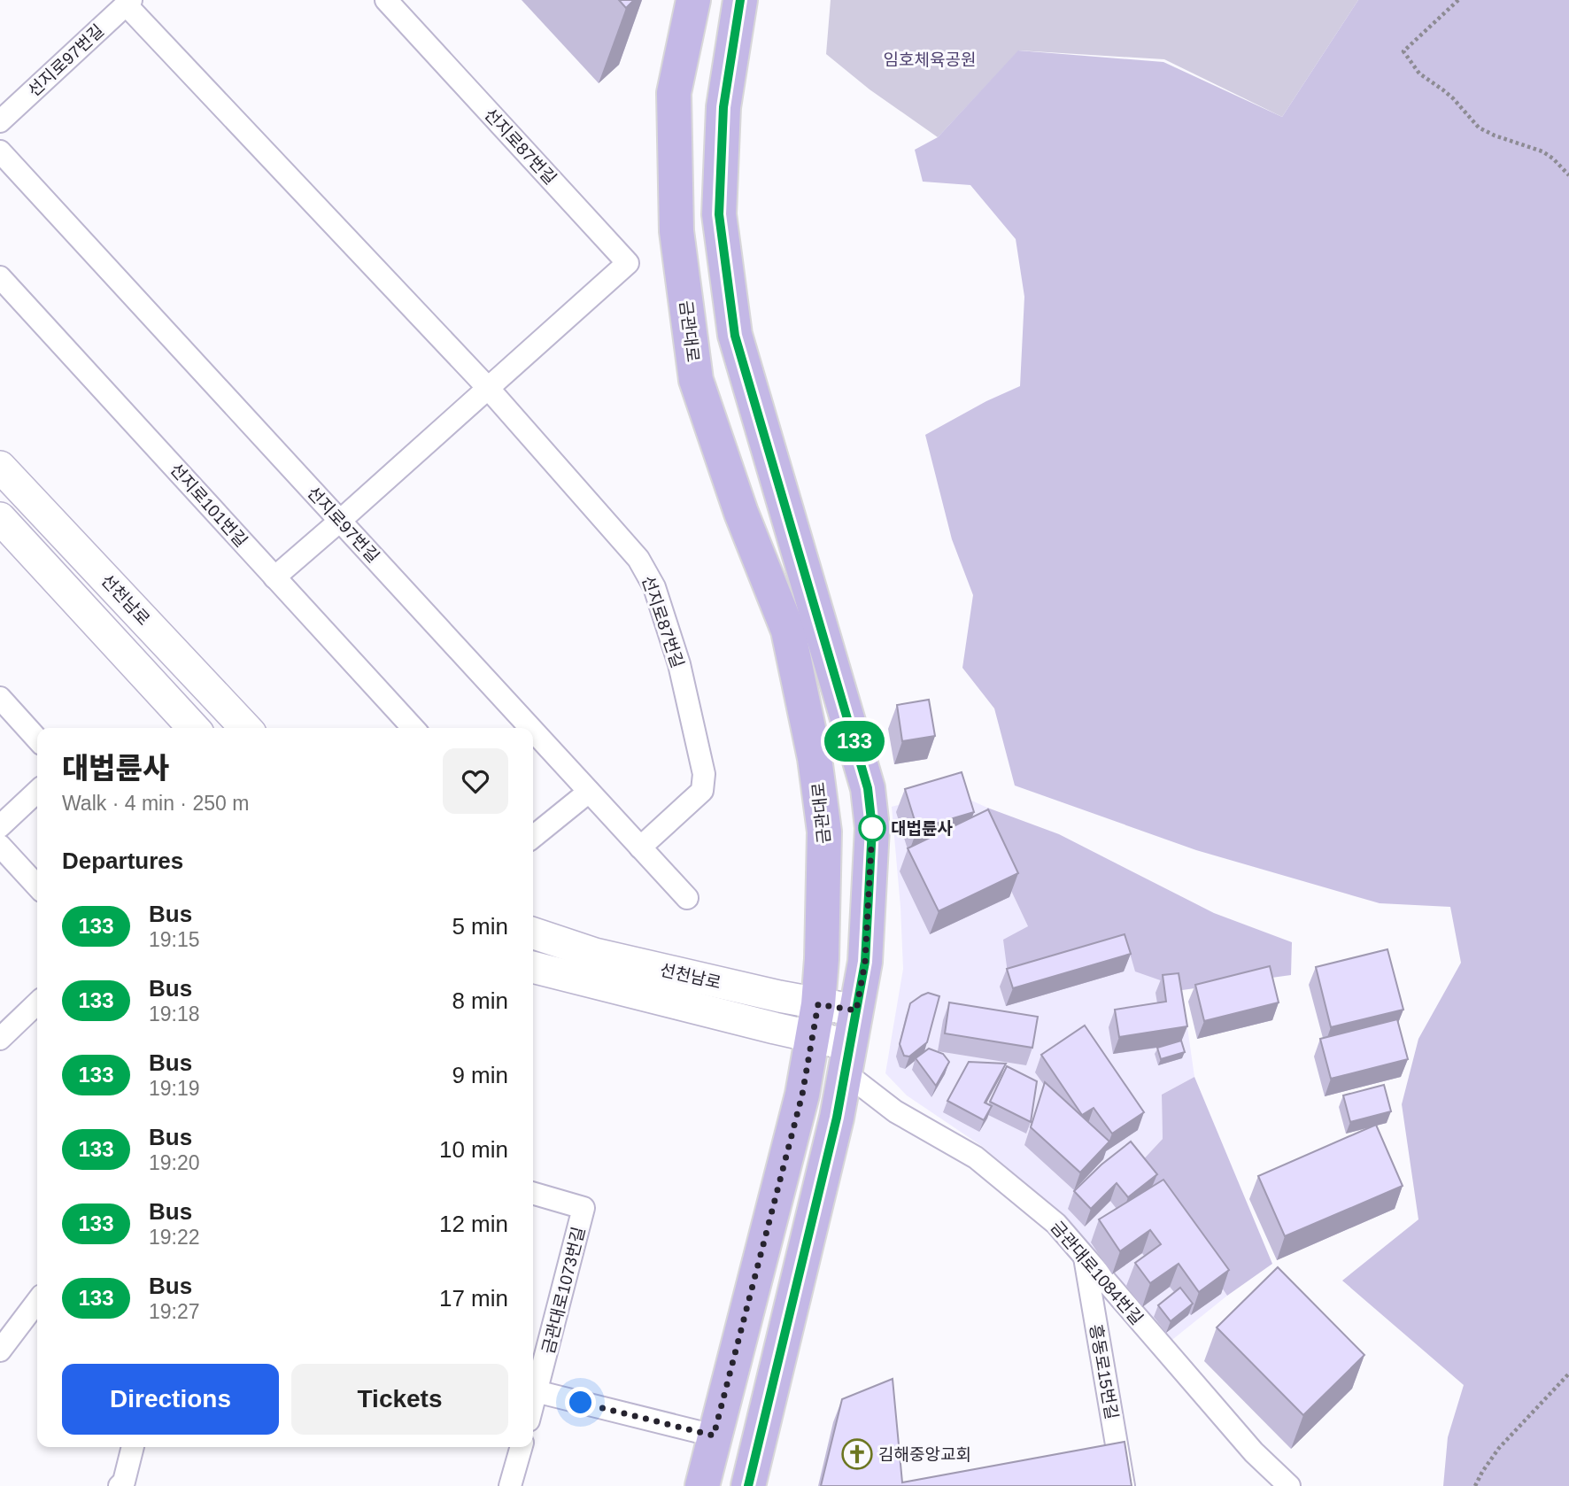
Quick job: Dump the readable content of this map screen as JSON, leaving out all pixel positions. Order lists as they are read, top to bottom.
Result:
{
  "streets": {
    "main road": ["금관대로", "선천남로"],
    "street": [
      "선지로97번길",
      "선지로87번길",
      "선지로101번길",
      "금관대로1084번길",
      "금관대로1073번길",
      "흥동로15번길"
    ]
  },
  "crossings": [
    ["선지로97번길", "선지로87번길"],
    ["선지로87번길", "선지로101번길"],
    ["금관대로", "선천남로"],
    ["선천남로", "금관대로1084번길"],
    ["금관대로1084번길", "흥동로15번길"]
  ],
  "parks": ["임호체육공원"],
  "places": {
    "other": ["대법륜사"],
    "church": ["김해중앙교회"]
  },
  "lines": ["bus line 133"],
  "page": {
    "on_map": "133",
    "heading": [
      ["대법륜사", "Walk · 4 min · 250 m"],
      "Departures"
    ],
    "list": [
      {
        "mark": "133",
        "name": "Bus",
        "note": "19:15",
        "value": "5 min"
      },
      {
        "mark": "133",
        "name": "Bus",
        "note": "19:18",
        "value": "8 min"
      },
      {
        "mark": "133",
        "name": "Bus",
        "note": "19:19",
        "value": "9 min"
      },
      {
        "mark": "133",
        "name": "Bus",
        "note": "19:20",
        "value": "10 min"
      },
      {
        "mark": "133",
        "name": "Bus",
        "note": "19:22",
        "value": "12 min"
      },
      {
        "mark": "133",
        "name": "Bus",
        "note": "19:27",
        "value": "17 min"
      }
    ],
    "buttons": ["Directions", "Tickets"]
  }
}
